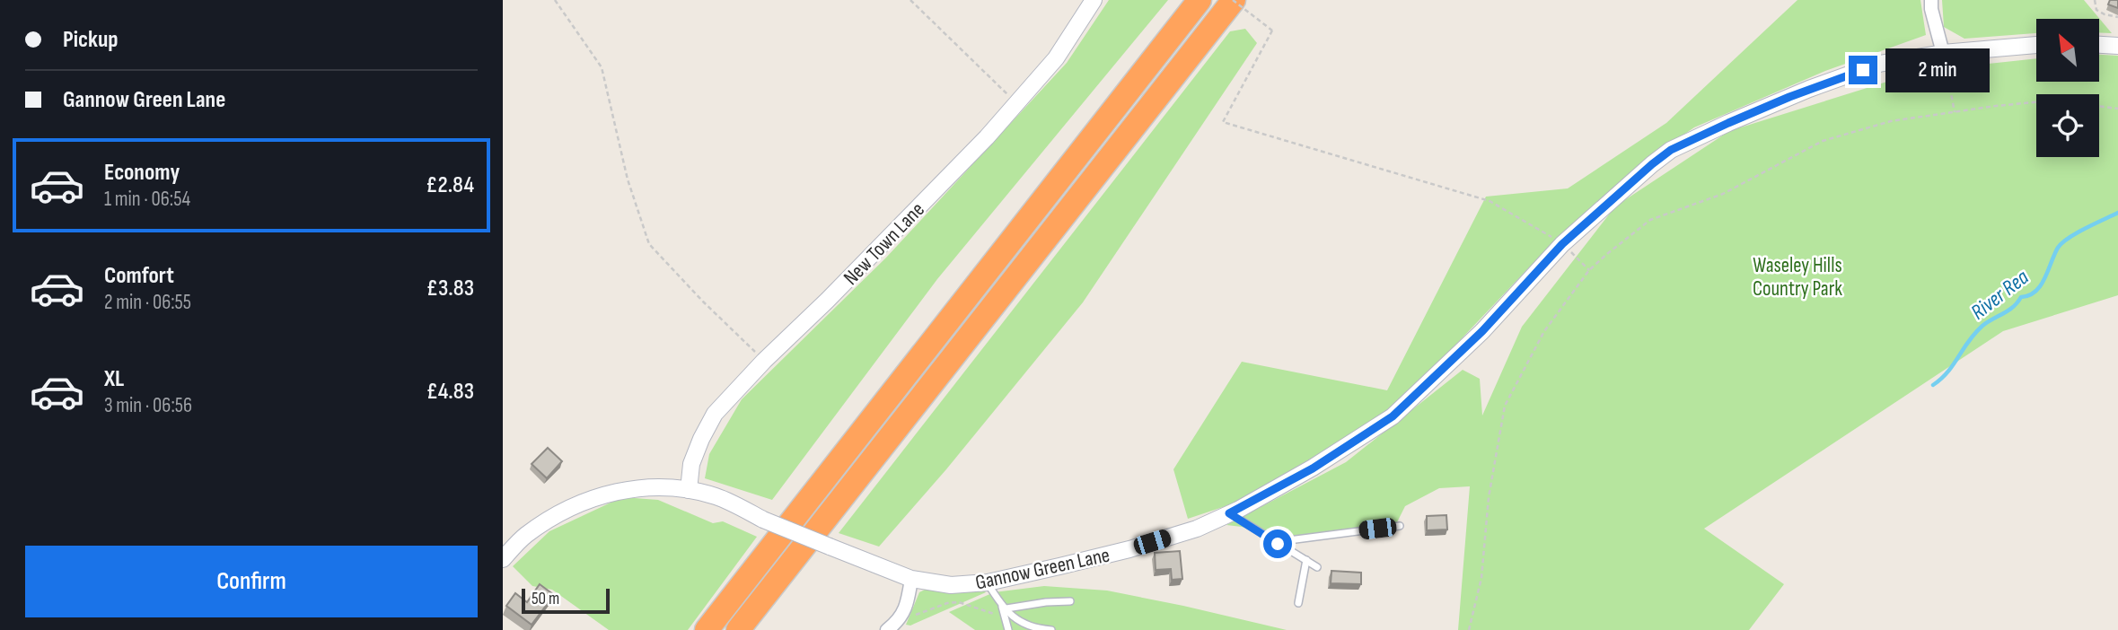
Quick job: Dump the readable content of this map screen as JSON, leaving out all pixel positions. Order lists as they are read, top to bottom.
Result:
{
  "streets": {
    "street": ["New Town Lane", "Gannow Green Lane"]
  },
  "crossings": [
    ["New Town Lane", "Gannow Green Lane"]
  ],
  "water": ["River Rea"],
  "parks": ["Waseley Hills Country Park"],
  "scale_bar": "50 m",
  "north": "top left",
  "page": {
    "banner": ["Pickup", "Gannow Green Lane"],
    "bubble": "2 min",
    "list": [
      {
        "name": "Economy",
        "note": "1 min · 06:54",
        "value": "£2.84"
      },
      {
        "name": "Comfort",
        "note": "2 min · 06:55",
        "value": "£3.83"
      },
      {
        "name": "XL",
        "note": "3 min · 06:56",
        "value": "£4.83"
      }
    ],
    "buttons": "Confirm",
    "scale": "50 m"
  }
}
